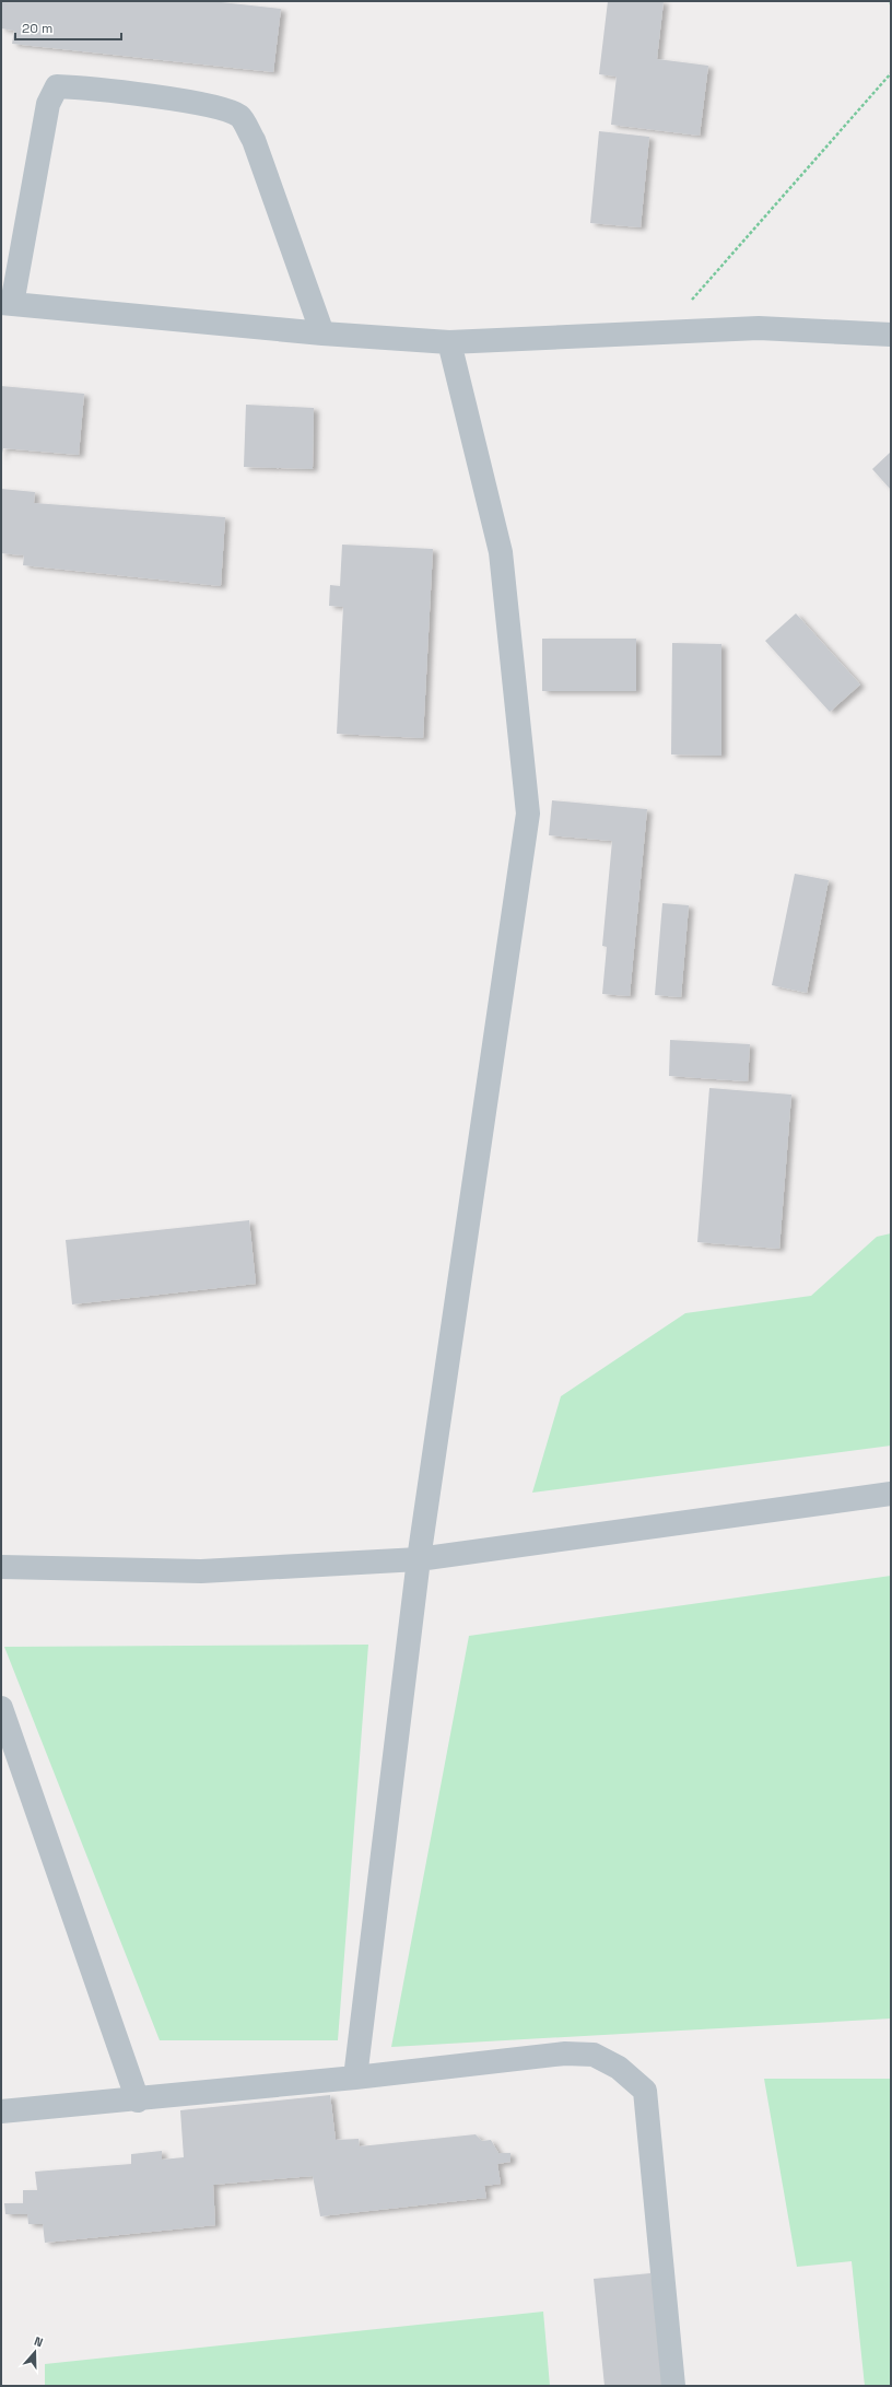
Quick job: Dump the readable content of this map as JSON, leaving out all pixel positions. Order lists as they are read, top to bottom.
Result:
{
  "scale_bar": "20 m",
  "north": "top"
}
